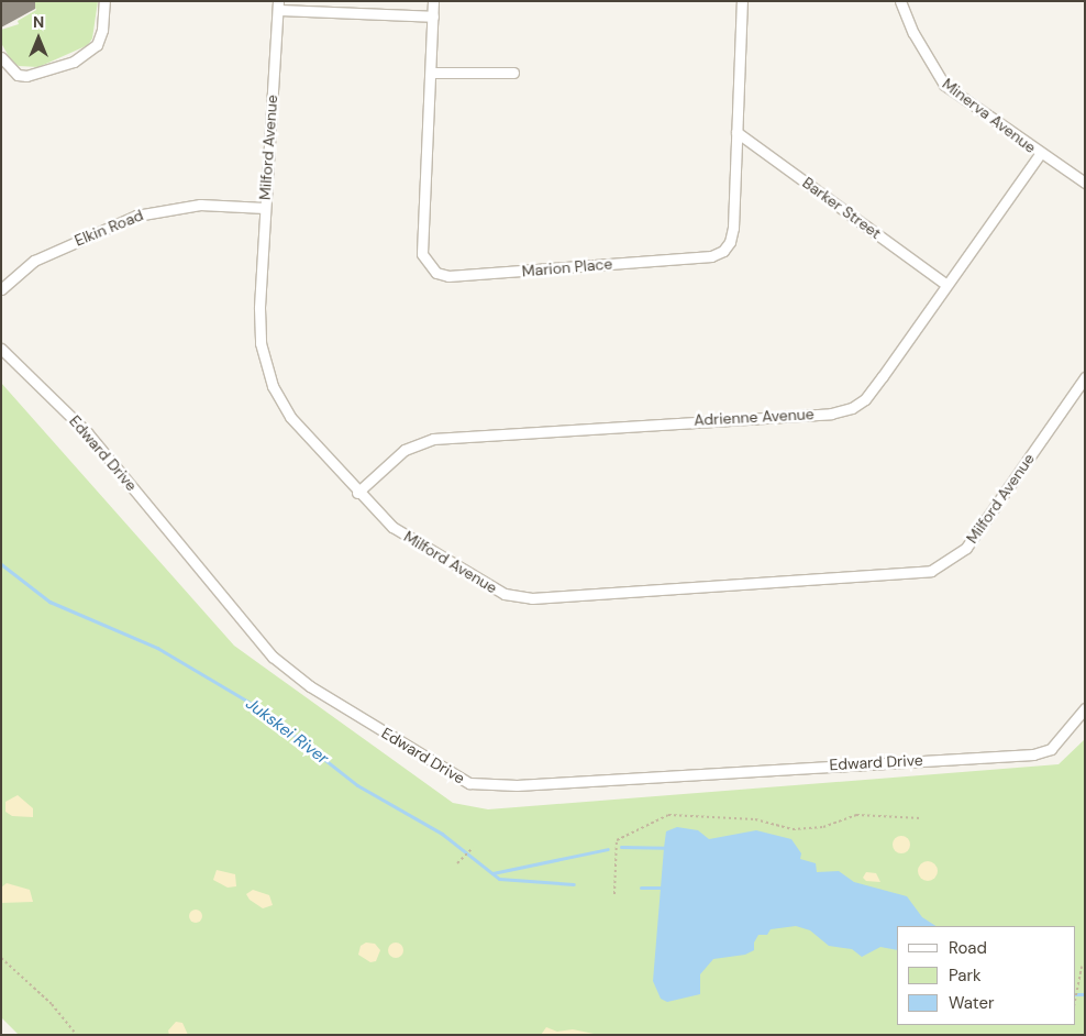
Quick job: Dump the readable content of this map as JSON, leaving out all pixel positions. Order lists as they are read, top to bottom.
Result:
{
  "streets": {
    "street": [
      "Minerva Avenue",
      "Milford Avenue",
      "Barker Street",
      "Elkin Road",
      "Marion Place",
      "Adrienne Avenue",
      "Edward Drive"
    ]
  },
  "crossings": [
    ["Minerva Avenue", "Adrienne Avenue"],
    ["Milford Avenue", "Elkin Road"],
    ["Milford Avenue", "Adrienne Avenue"],
    ["Barker Street", "Marion Place"],
    ["Barker Street", "Adrienne Avenue"]
  ],
  "water": ["Jukskei River"],
  "legend": ["Road", "Park", "Water"],
  "north": "top"
}
